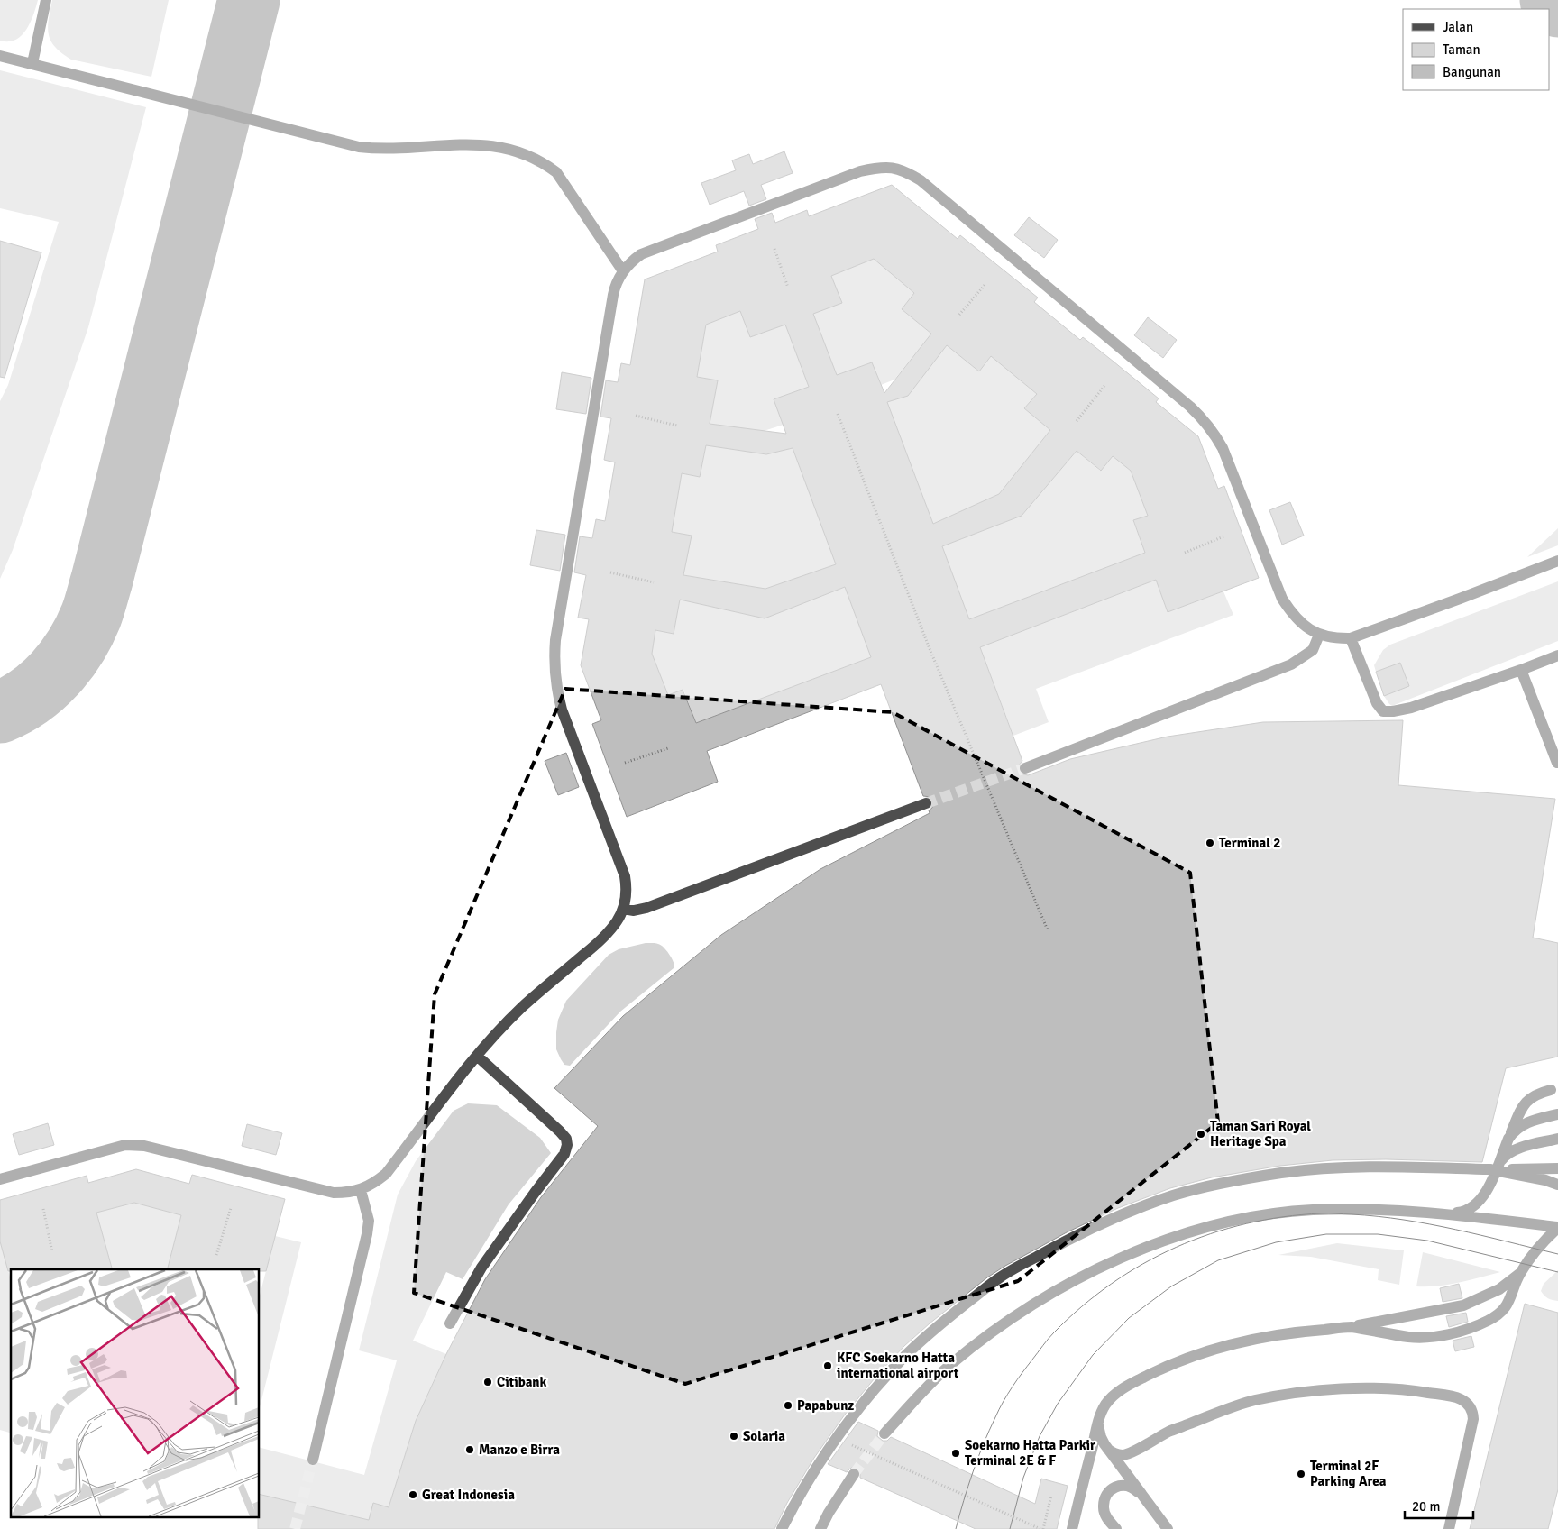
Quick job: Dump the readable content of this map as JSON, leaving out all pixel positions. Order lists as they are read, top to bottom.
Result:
{
  "places": [
    "Terminal 2",
    "Taman Sari Royal Heritage Spa",
    "KFC Soekarno Hatta international airport",
    "Citibank",
    "Papabunz",
    "Solaria",
    "Manzo e Birra",
    "Soekarno Hatta Parkir Terminal 2E & F",
    "Terminal 2F Parking Area",
    "Great Indonesia"
  ],
  "legend": ["Jalan", "Taman", "Bangunan"],
  "scale_bar": "20 m"
}
